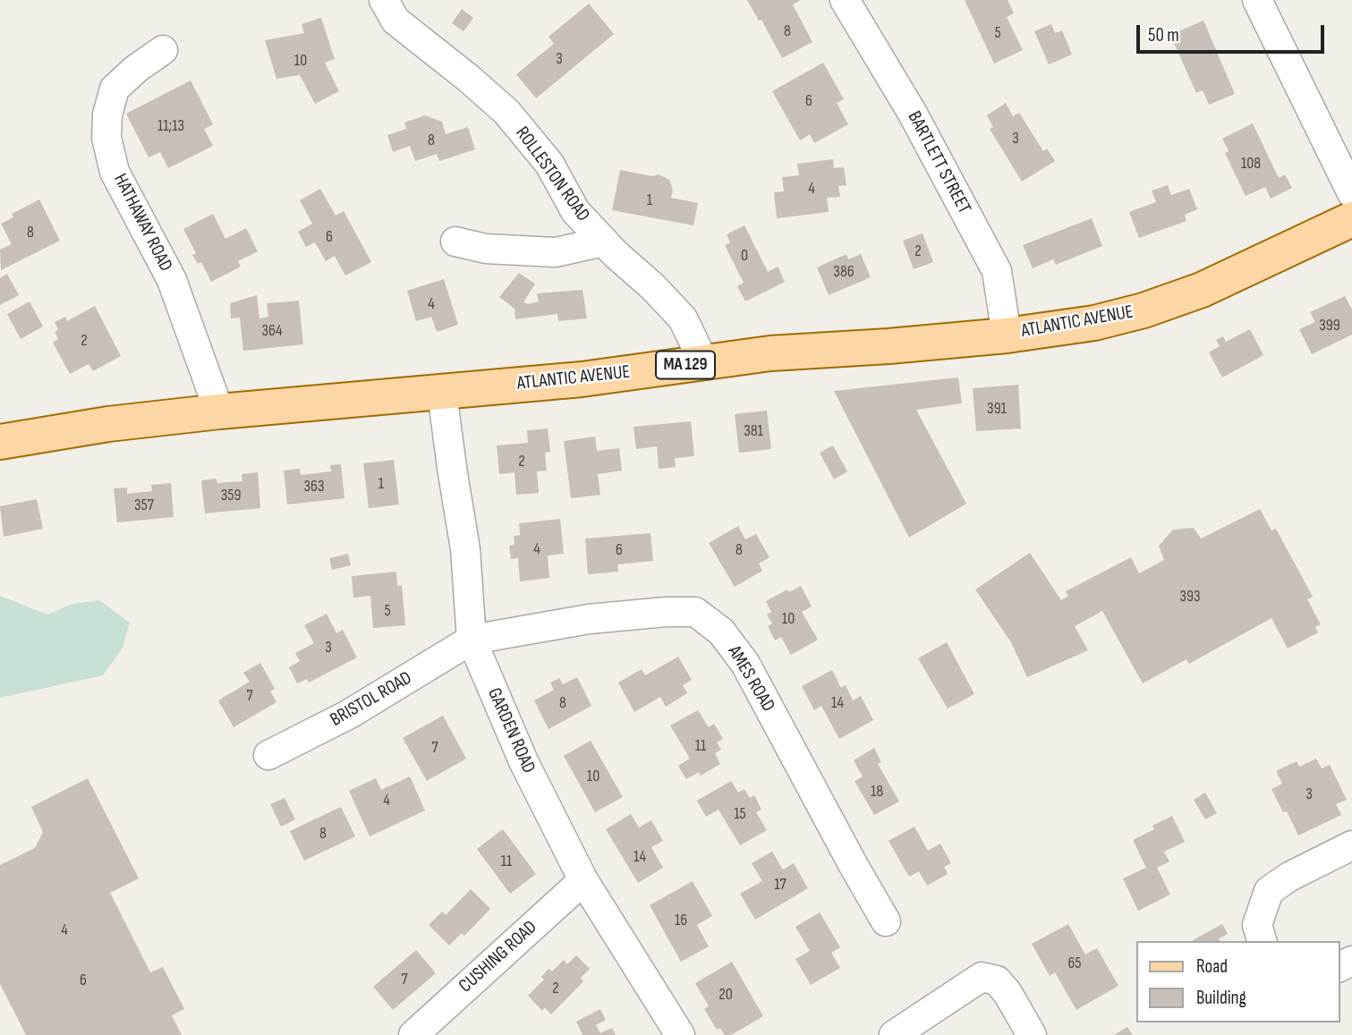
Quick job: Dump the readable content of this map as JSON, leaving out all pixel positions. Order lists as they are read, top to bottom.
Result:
{
  "streets": {
    "main road": ["ATLANTIC AVENUE", "MA 129"],
    "street": [
      "BARTLETT STREET",
      "ROLLESTON ROAD",
      "HATHAWAY ROAD",
      "AMES ROAD",
      "BRISTOL ROAD",
      "GARDEN ROAD",
      "CUSHING ROAD"
    ]
  },
  "crossings": [
    ["BARTLETT STREET", "ATLANTIC AVENUE"],
    ["ROLLESTON ROAD", "ATLANTIC AVENUE"],
    ["HATHAWAY ROAD", "ATLANTIC AVENUE"],
    ["ATLANTIC AVENUE", "GARDEN ROAD"],
    ["AMES ROAD", "BRISTOL ROAD"],
    ["AMES ROAD", "GARDEN ROAD"],
    ["BRISTOL ROAD", "GARDEN ROAD"],
    ["GARDEN ROAD", "CUSHING ROAD"]
  ],
  "house_numbers": [
    "8",
    "5",
    "3",
    "10",
    "6",
    "11;13",
    "3",
    "8",
    "108",
    "4",
    "1",
    "8",
    "6",
    "2",
    "0",
    "386",
    "4",
    "399",
    "364",
    "2",
    "391",
    "381",
    "2",
    "1",
    "363",
    "359",
    "357",
    "4",
    "6",
    "8",
    "393",
    "5",
    "10",
    "3",
    "7",
    "8",
    "14",
    "11",
    "7",
    "10",
    "18",
    "3",
    "4",
    "15",
    "8",
    "14",
    "11",
    "17",
    "16",
    "4",
    "65",
    "7",
    "6",
    "2",
    "20"
  ],
  "legend": ["Road", "Building"],
  "scale_bar": "50 m"
}
